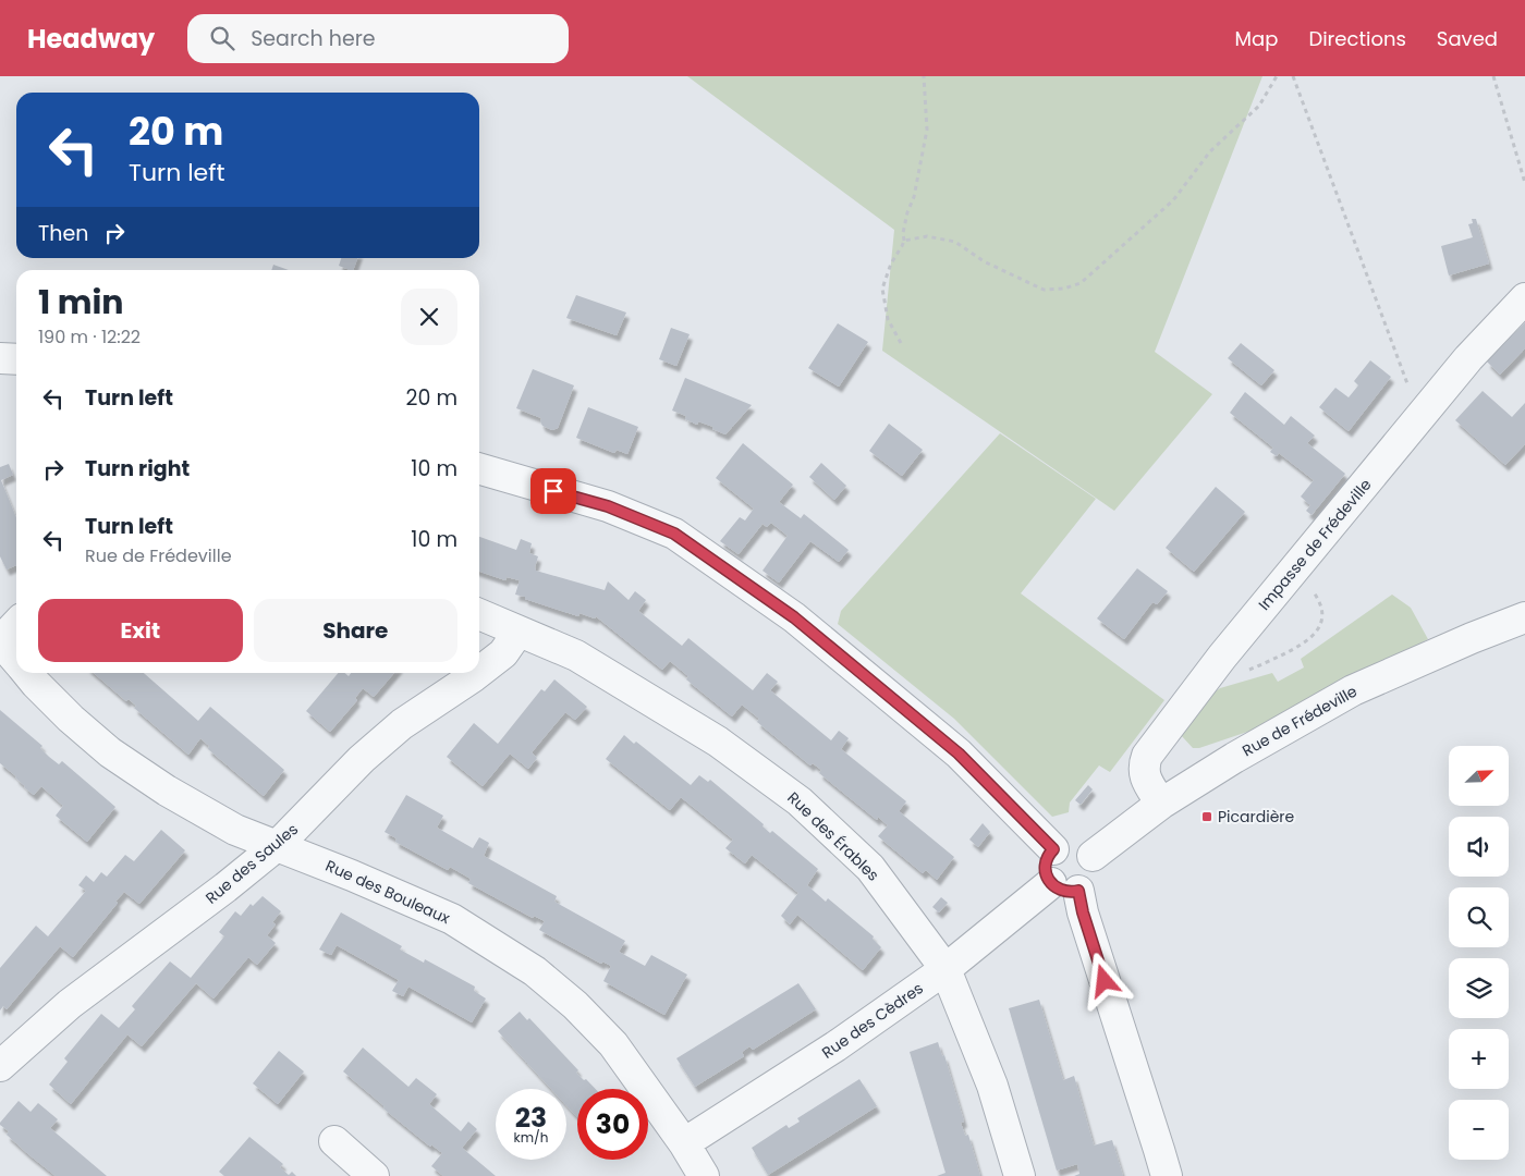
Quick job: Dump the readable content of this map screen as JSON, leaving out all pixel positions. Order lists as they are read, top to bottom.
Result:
{
  "streets": {
    "street": [
      "Impasse de Frédeville",
      "Rue de Frédeville",
      "Rue des Érables",
      "Rue des Saules",
      "Rue des Bouleaux",
      "Rue des Cèdres"
    ]
  },
  "crossings": [
    ["Impasse de Frédeville", "Rue de Frédeville"],
    ["Rue de Frédeville", "Rue des Cèdres"],
    ["Rue des Érables", "Rue des Saules"],
    ["Rue des Érables", "Rue des Cèdres"],
    ["Rue des Saules", "Rue des Bouleaux"],
    ["Rue des Bouleaux", "Rue des Cèdres"]
  ],
  "places": {
    "transit": ["Picardière"]
  },
  "north": "top right",
  "page": {
    "header": "Headway",
    "search": "Search here",
    "nav": ["Map", "Directions", "Saved"],
    "turn": ["20 m", "Turn left"],
    "then": "Then",
    "heading": ["1 min", "190 m · 12:22"],
    "list": [
      {
        "name": "Turn left",
        "value": "20 m"
      },
      {
        "name": "Turn right",
        "value": "10 m"
      },
      {
        "name": "Turn left",
        "note": "Rue de Frédeville",
        "value": "10 m"
      }
    ],
    "buttons": ["Exit", "Share"],
    "map_buttons": ["+", "−"],
    "speed": "23 km/h",
    "limit": "30"
  }
}
